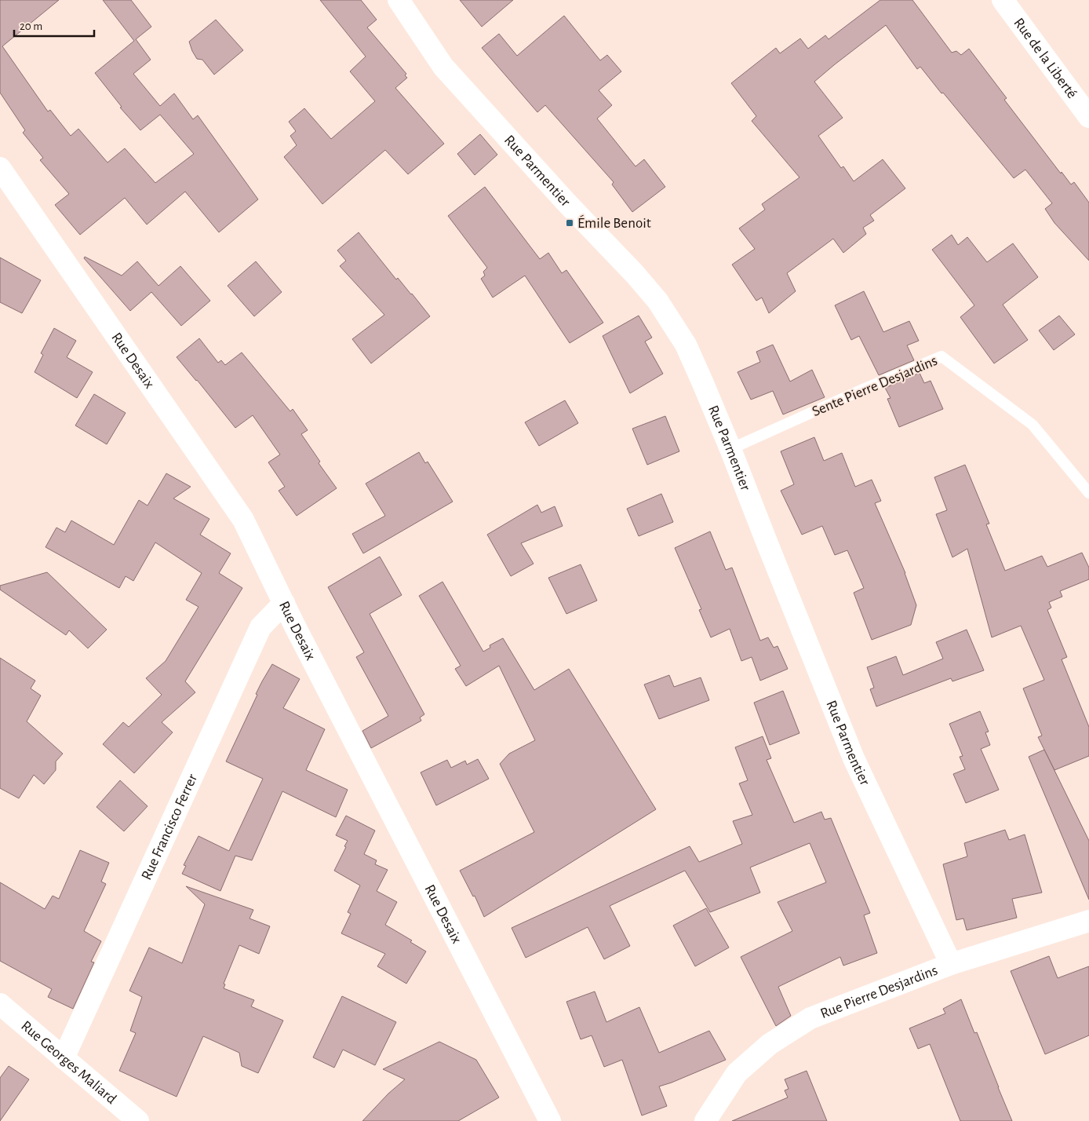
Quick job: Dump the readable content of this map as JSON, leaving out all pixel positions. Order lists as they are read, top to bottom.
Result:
{
  "streets": {
    "street": [
      "Rue de la Liberté",
      "Rue Parmentier",
      "Rue Desaix",
      "Rue Francisco Ferrer",
      "Rue Pierre Desjardins",
      "Rue Georges Maliard"
    ],
    "lane": ["Sente Pierre Desjardins"]
  },
  "crossings": [
    ["Rue Parmentier", "Sente Pierre Desjardins"],
    ["Rue Parmentier", "Rue Pierre Desjardins"],
    ["Rue Desaix", "Rue Francisco Ferrer"],
    ["Rue Francisco Ferrer", "Rue Georges Maliard"]
  ],
  "places": {
    "transit": ["Émile Benoit"]
  },
  "scale_bar": "20 m"
}
